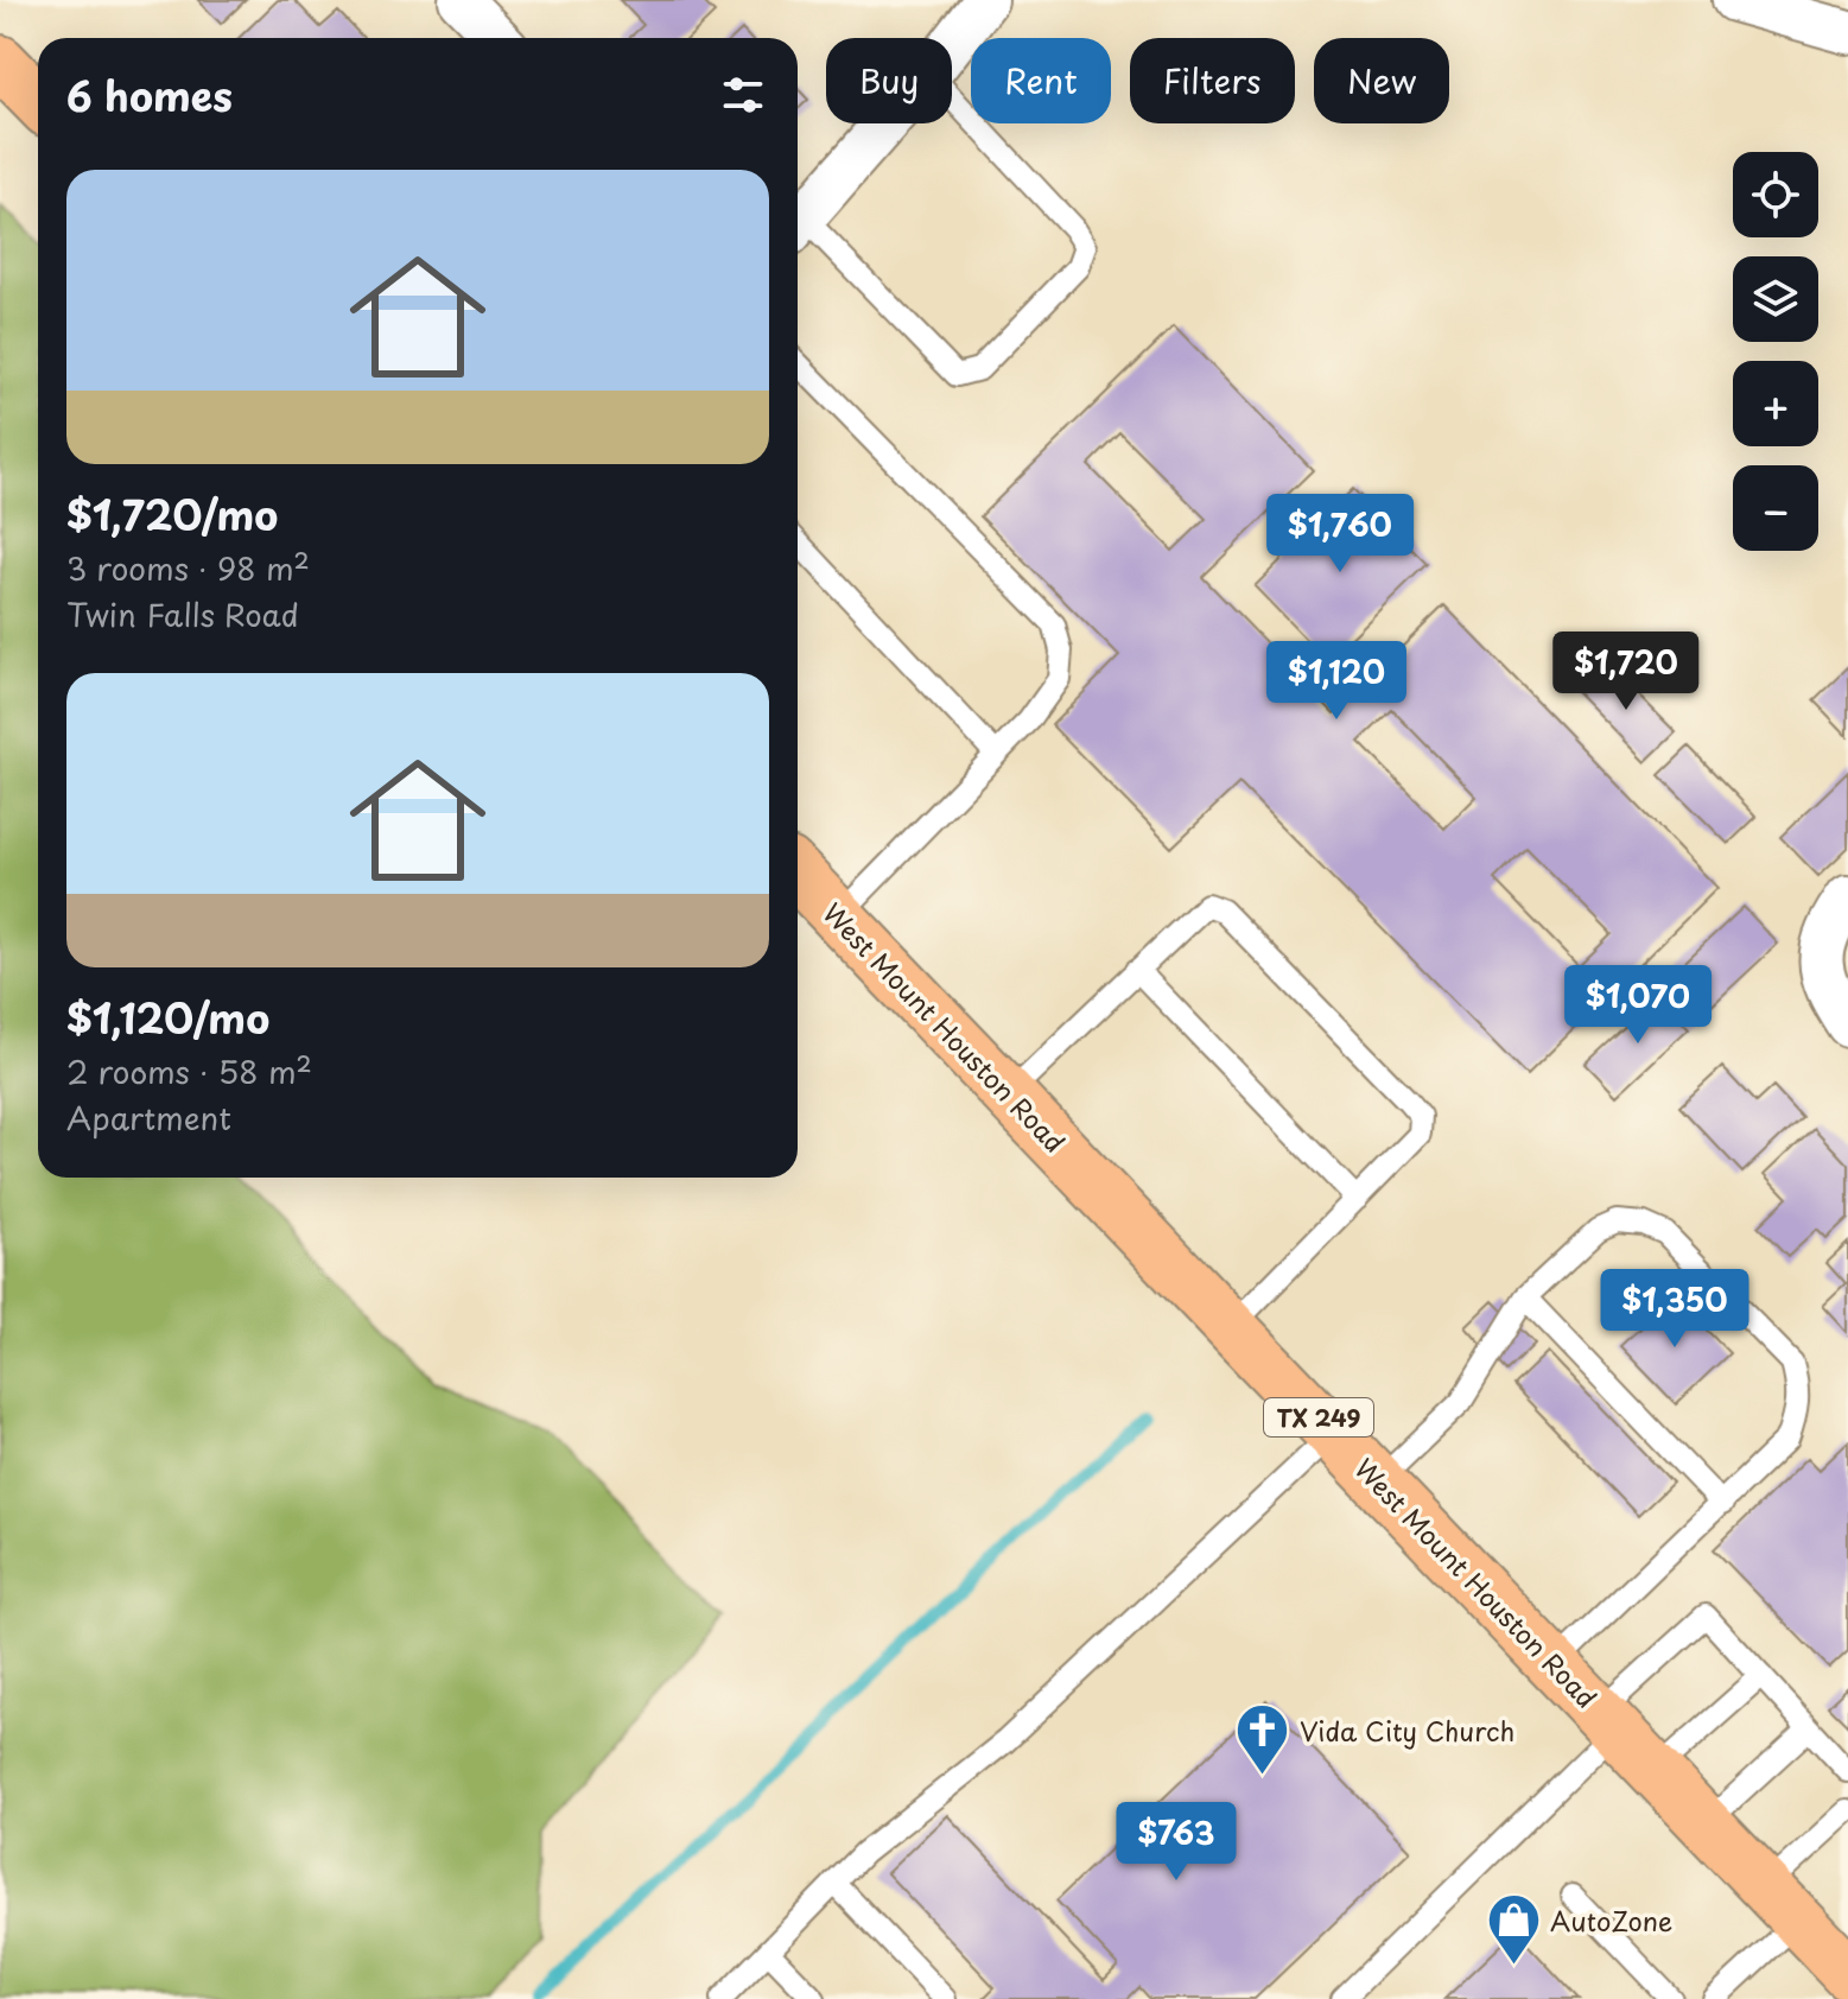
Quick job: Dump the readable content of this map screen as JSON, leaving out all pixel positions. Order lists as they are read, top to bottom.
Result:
{
  "streets": {
    "main road": ["West Mount Houston Road", "TX 249"]
  },
  "places": {
    "church": ["Vida City Church"],
    "shop": ["AutoZone"]
  },
  "page": {
    "chip": [
      "Buy",
      "Rent",
      "Filters",
      "New"
    ],
    "heading": "6 homes",
    "map_buttons": ["+", "−"],
    "list": [
      {
        "name": "$1,720/mo",
        "note": "3 rooms · 98 m² · Twin Falls Road"
      },
      {
        "name": "$1,120/mo",
        "note": "2 rooms · 58 m² · Apartment"
      }
    ],
    "price": [
      "$1,760",
      "$1,720",
      "$1,120",
      "$1,070",
      "$1,350",
      "$763"
    ]
  }
}
